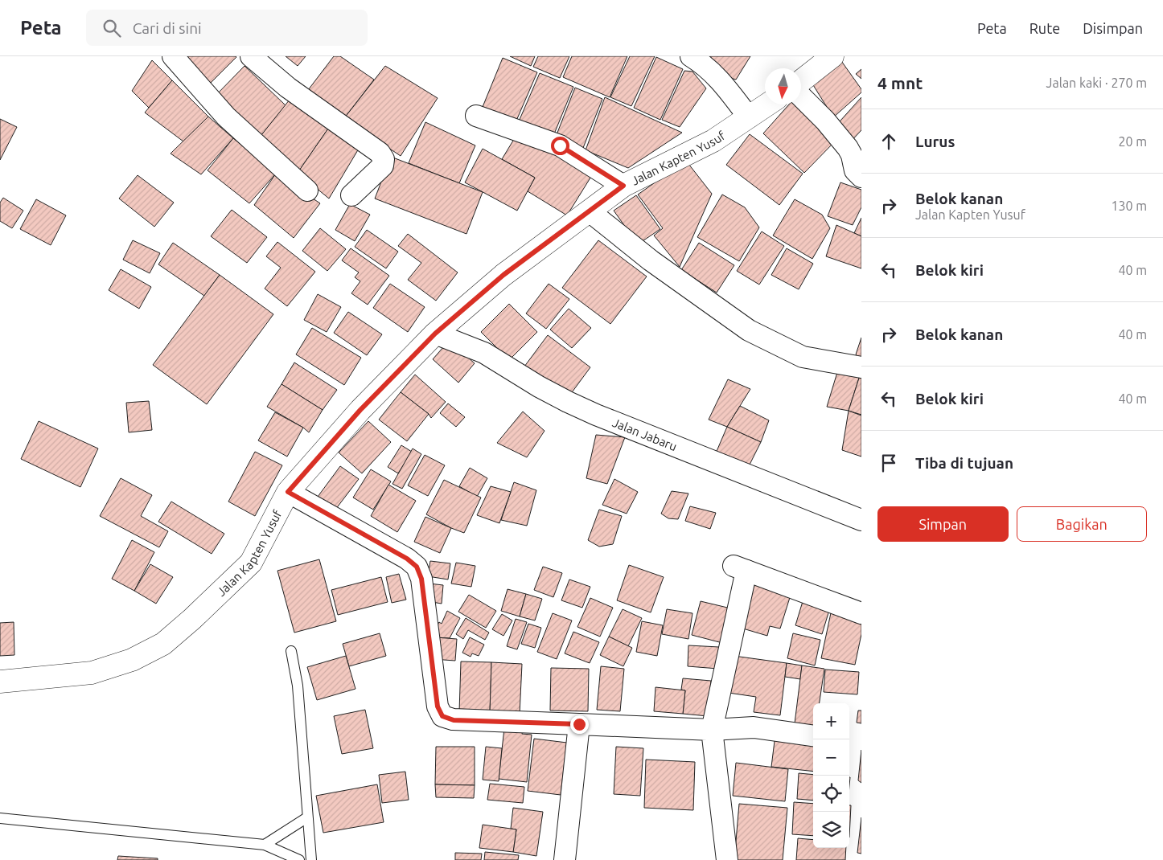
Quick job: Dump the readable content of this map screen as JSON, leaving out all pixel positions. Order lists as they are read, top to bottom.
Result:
{
  "streets": {
    "main road": ["Jalan Kapten Yusuf"],
    "street": ["Jalan Jabaru"]
  },
  "crossings": [
    ["Jalan Kapten Yusuf", "Jalan Jabaru"]
  ],
  "north": "bottom",
  "page": {
    "header": "Peta",
    "search": "Cari di sini",
    "nav": ["Peta", "Rute", "Disimpan"],
    "heading": ["4 mnt", "Jalan kaki · 270 m"],
    "list": [
      ["Lurus", "20 m"],
      ["Belok kanan", "Jalan Kapten Yusuf", "130 m"],
      ["Belok kiri", "40 m"],
      ["Belok kanan", "40 m"],
      ["Belok kiri", "40 m"],
      "Tiba di tujuan"
    ],
    "buttons": ["Simpan", "Bagikan"],
    "map_buttons": ["+", "−"]
  }
}
